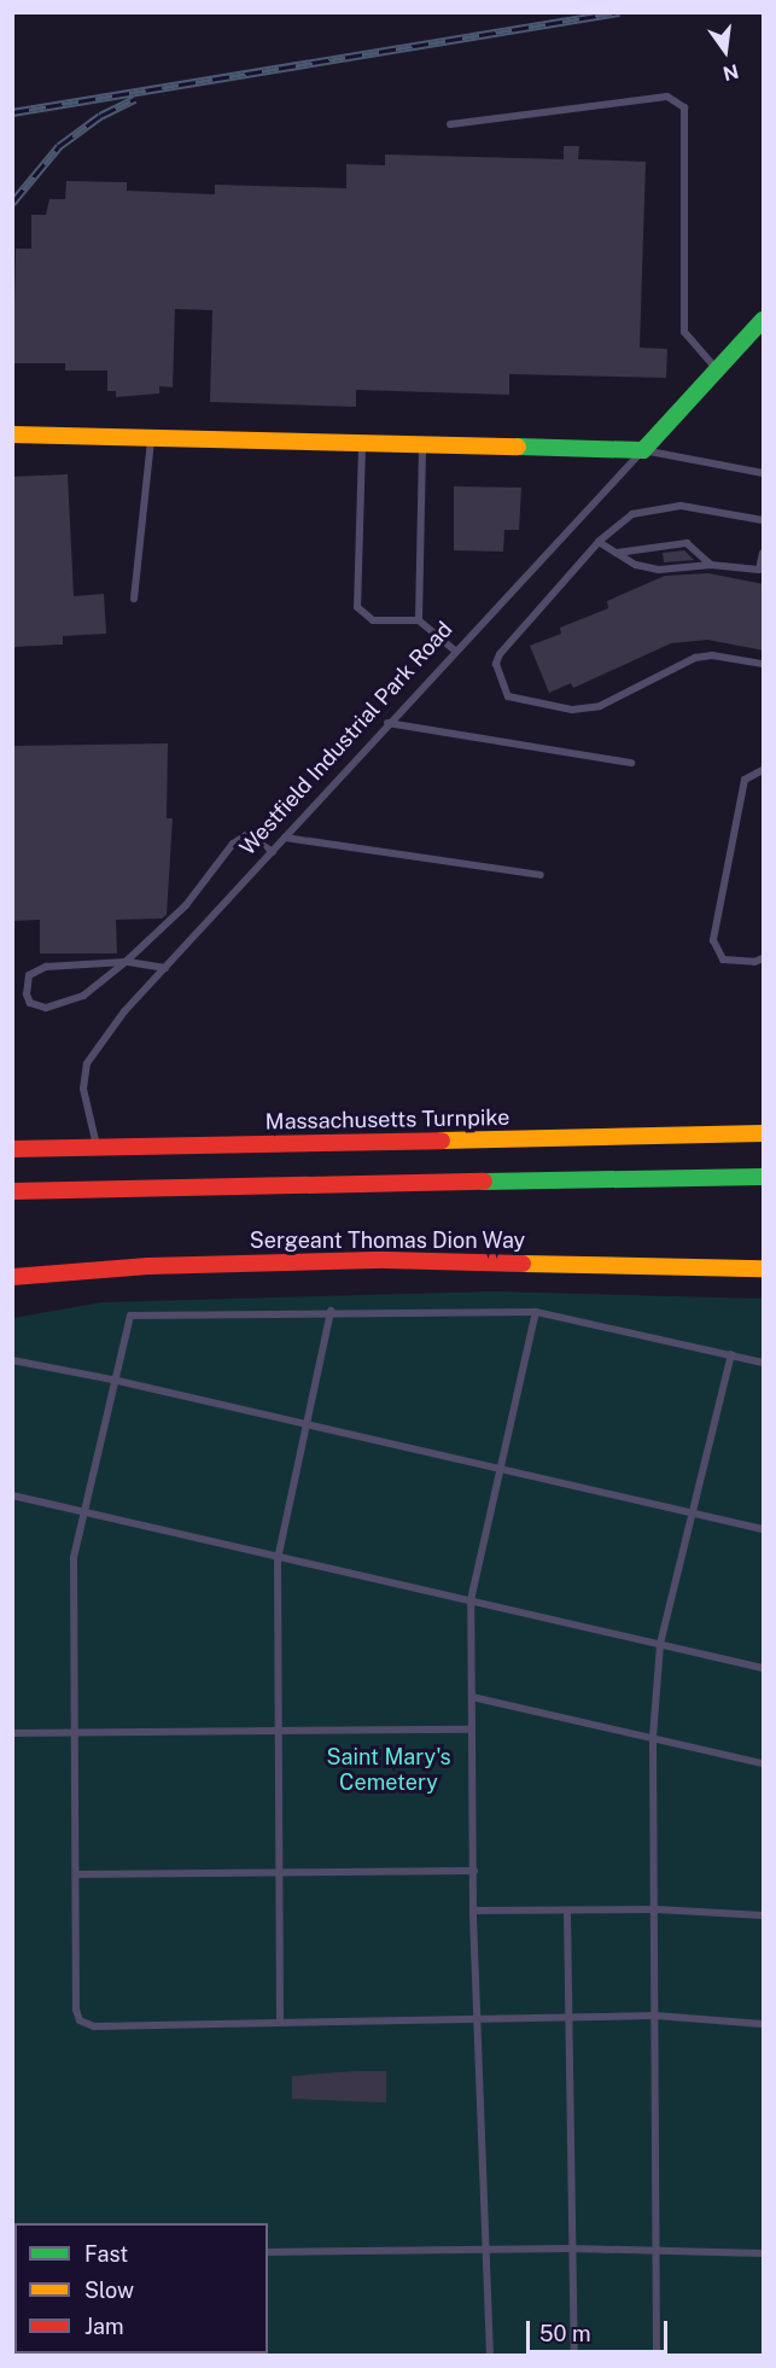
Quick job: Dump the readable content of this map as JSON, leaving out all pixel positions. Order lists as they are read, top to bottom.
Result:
{
  "streets": {
    "main road": ["Westfield Industrial Park Road", "Massachusetts Turnpike", "Sergeant Thomas Dion Way"]
  },
  "crossings": [
    ["Westfield Industrial Park Road", "Massachusetts Turnpike"]
  ],
  "parks": ["Saint Mary's Cemetery"],
  "legend": ["Fast", "Slow", "Jam"],
  "scale_bar": "50 m",
  "north": "bottom"
}
